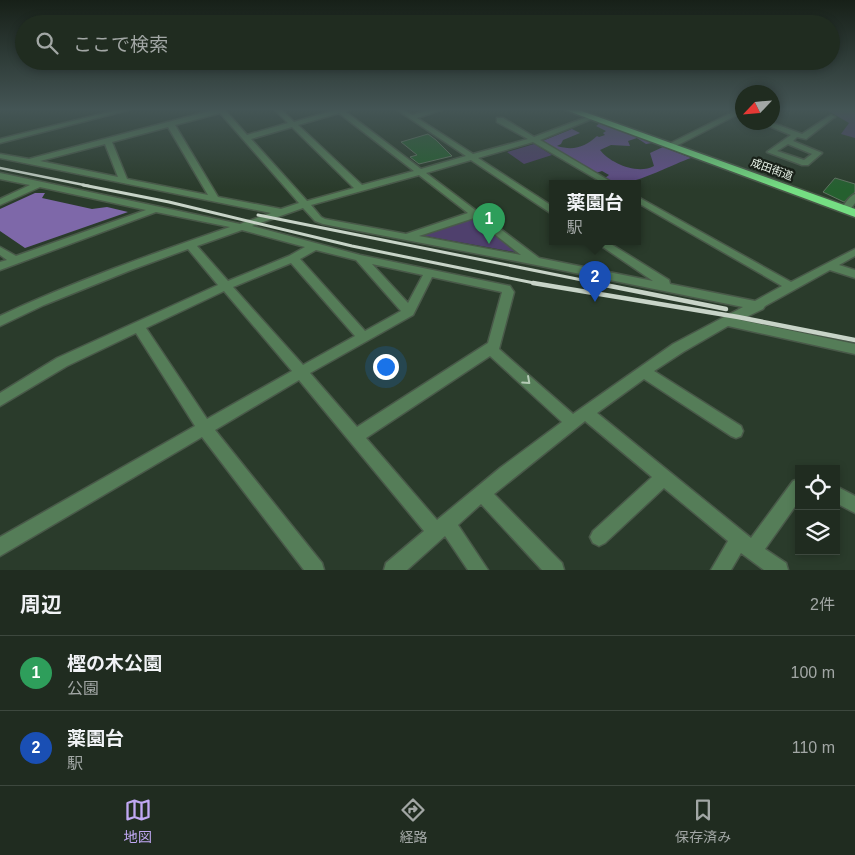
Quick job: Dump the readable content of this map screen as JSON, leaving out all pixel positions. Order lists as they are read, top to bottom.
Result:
{
  "streets": {
    "highway": ["成田街道"]
  },
  "north": "bottom left",
  "page": {
    "search": "ここで検索",
    "popup": ["薬園台", "駅"],
    "pins": ["1", "2"],
    "heading": ["周辺", "2件"],
    "list": [
      {
        "mark": "1",
        "name": "樫の木公園",
        "note": "公園",
        "value": "100 m"
      },
      {
        "mark": "2",
        "name": "薬園台",
        "note": "駅",
        "value": "110 m"
      }
    ],
    "nav": ["地図", "経路", "保存済み"]
  }
}
